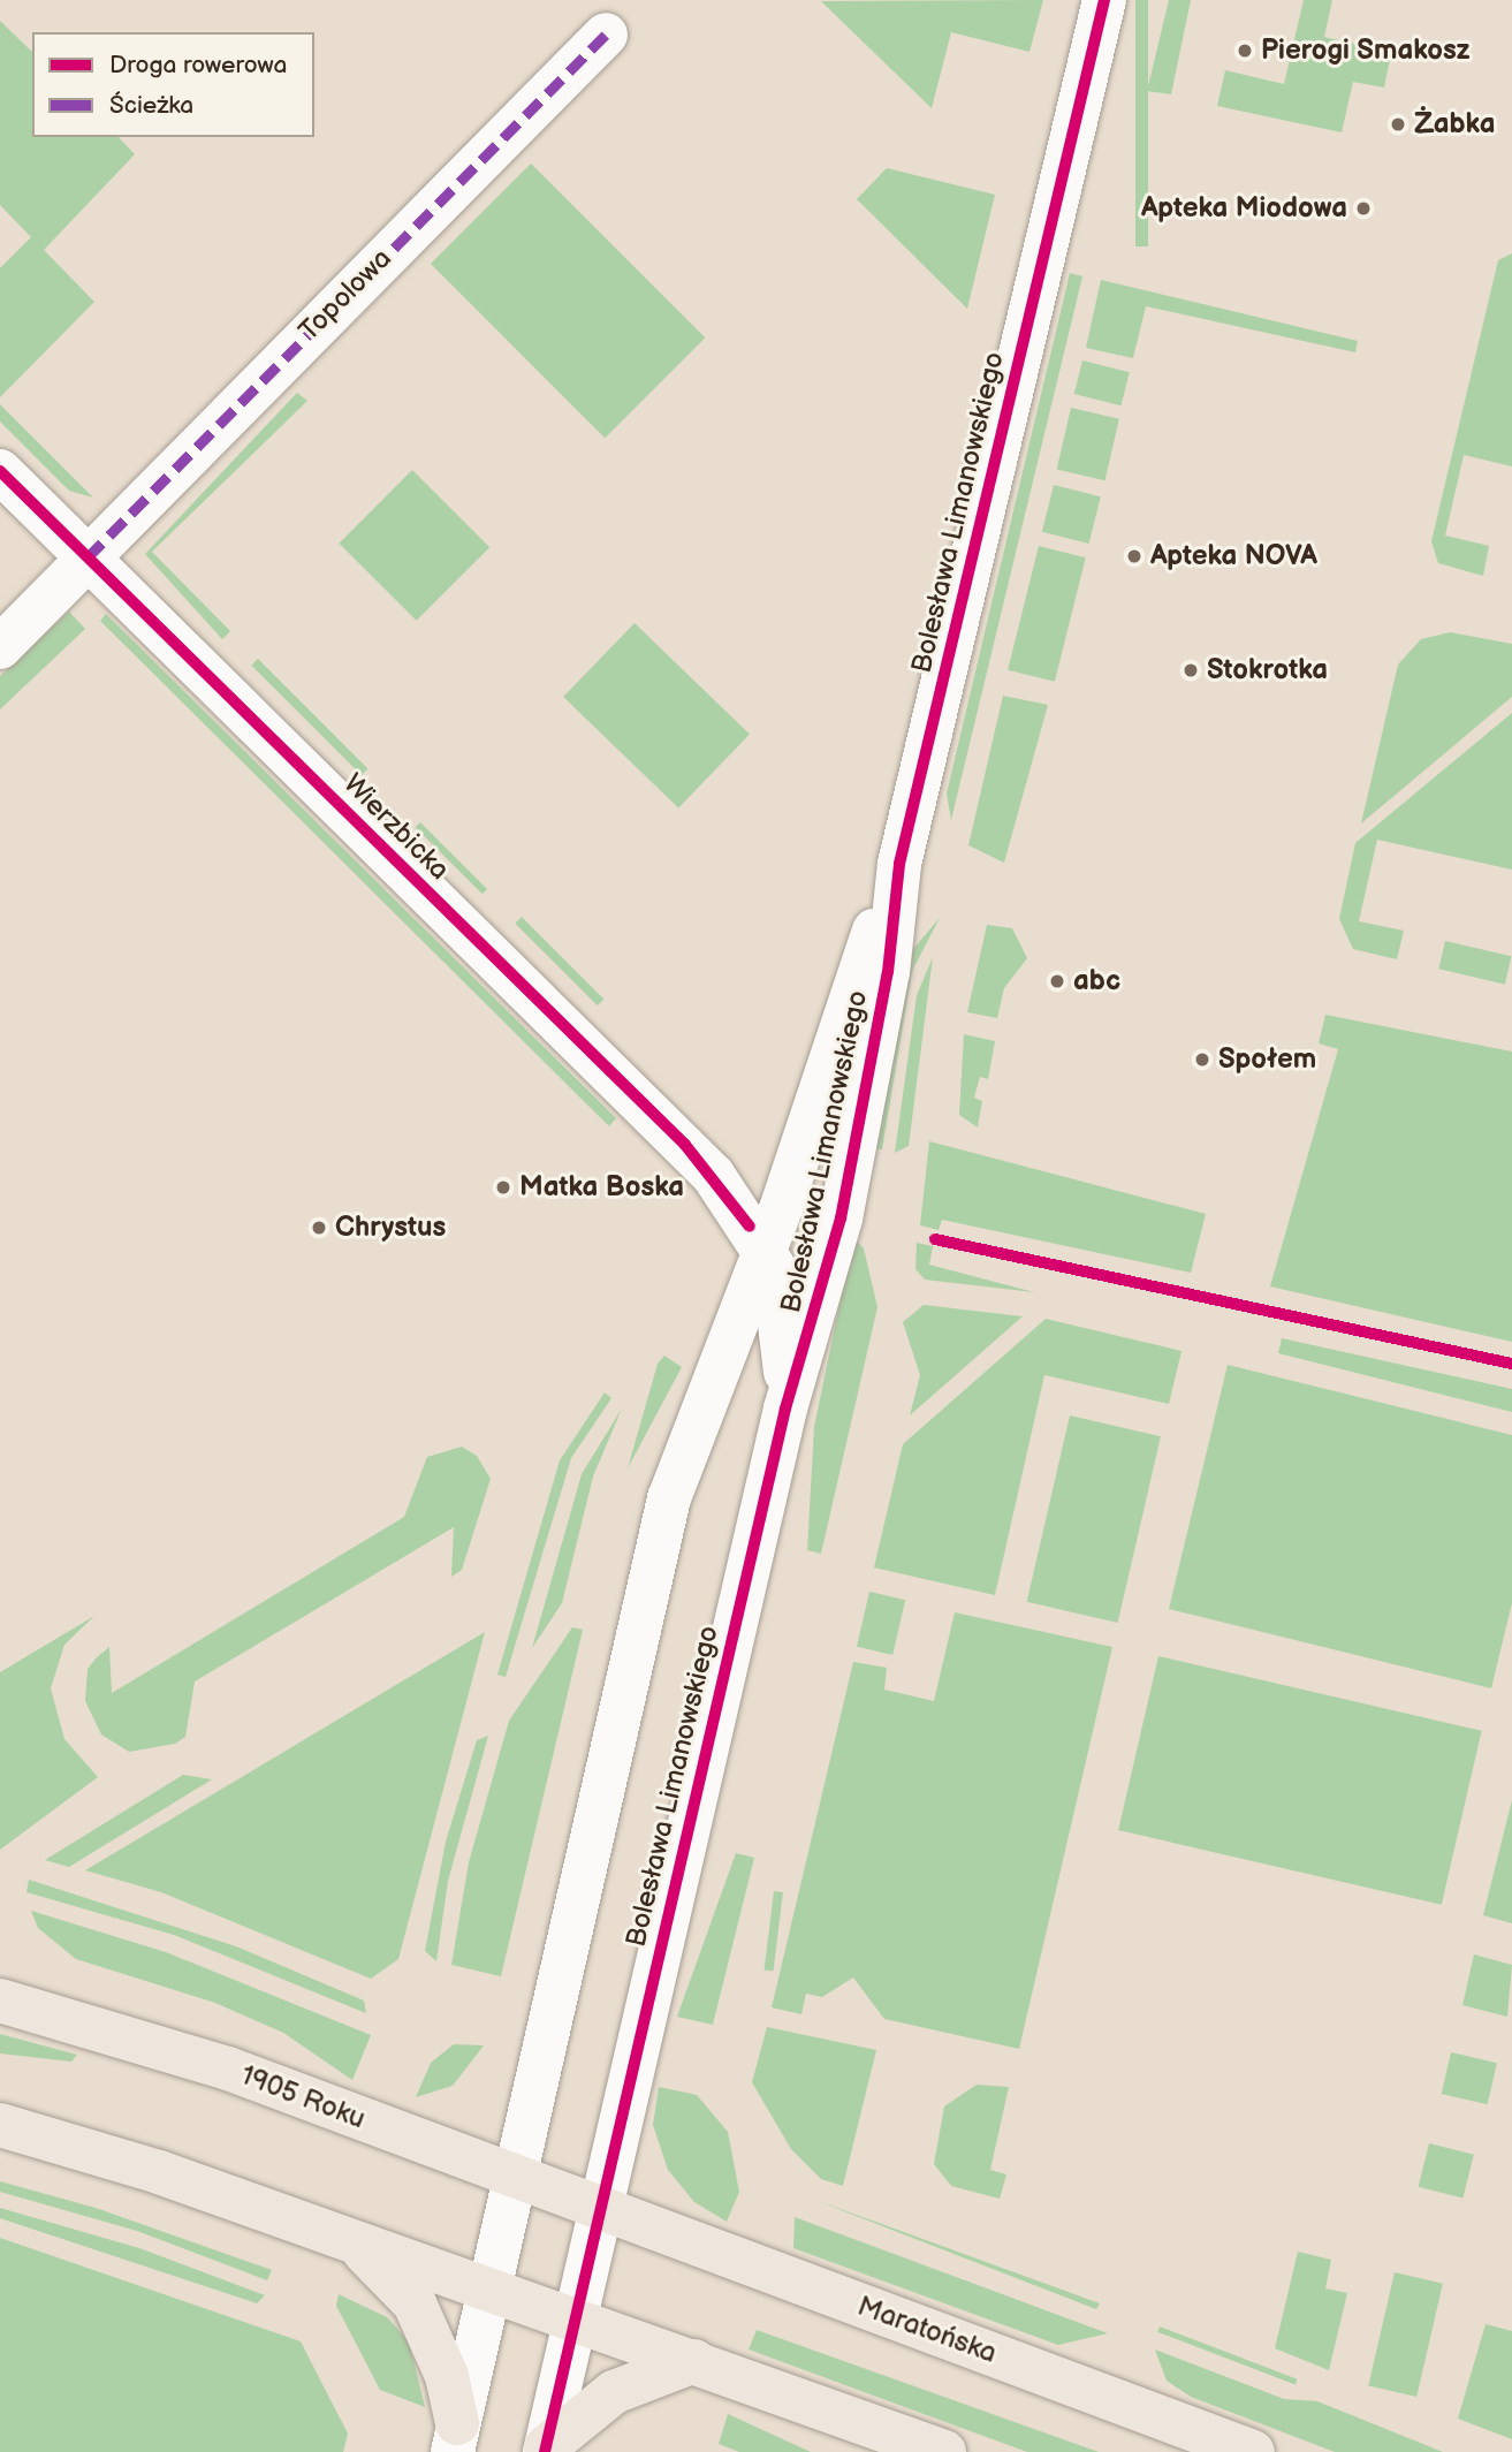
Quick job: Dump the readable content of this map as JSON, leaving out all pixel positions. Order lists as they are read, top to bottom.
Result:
{
  "streets": {
    "main road": ["1905 Roku", "Maratońska"],
    "street": ["Topolowa", "Bolesława Limanowskiego", "Wierzbicka"]
  },
  "crossings": [
    ["Topolowa", "Wierzbicka"],
    ["Bolesława Limanowskiego", "Wierzbicka"],
    ["Bolesława Limanowskiego", "1905 Roku"],
    ["Bolesława Limanowskiego", "Maratońska"],
    ["1905 Roku", "Maratońska"]
  ],
  "places": [
    "Pierogi Smakosz",
    "Żabka",
    "Apteka Miodowa",
    "Apteka NOVA",
    "Stokrotka",
    "abc",
    "Społem",
    "Matka Boska",
    "Chrystus"
  ],
  "legend": ["Droga rowerowa", "Ścieżka"]
}
